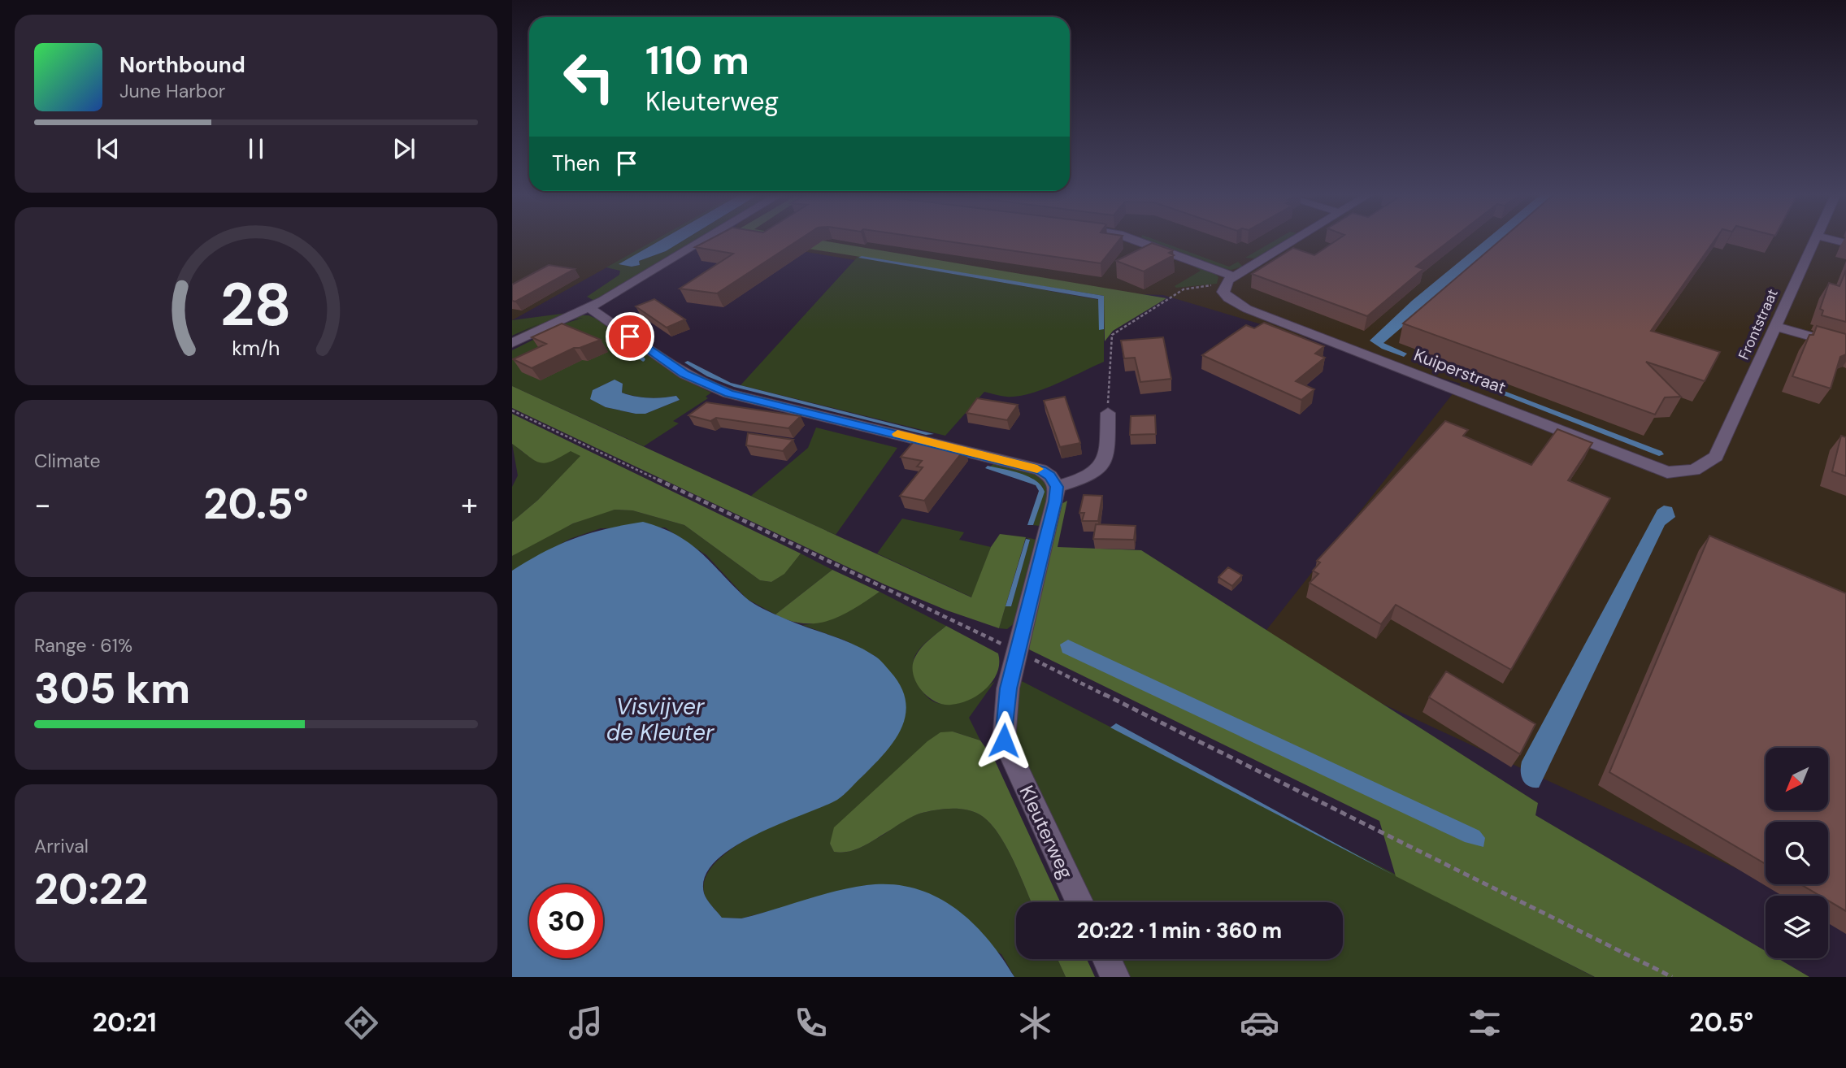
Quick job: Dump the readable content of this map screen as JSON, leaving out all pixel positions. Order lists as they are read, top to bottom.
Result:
{
  "streets": {
    "street": ["Frontstraat", "Kuiperstraat", "Kleuterweg"]
  },
  "crossings": [
    ["Frontstraat", "Kuiperstraat"]
  ],
  "water": ["Visvijver de Kleuter"],
  "north": "bottom left",
  "page": {
    "turn": ["110 m", "Kleuterweg"],
    "song": ["Northbound", "June Harbor"],
    "then": "Then",
    "tile": [
      "Climate",
      ["Range · 61%", "305 km"],
      ["Arrival", "20:22"]
    ],
    "heat": ["−", "20.5°", "+"],
    "limit": "30",
    "trip": "20:22 · 1 min · 360 m",
    "tabs": ["20:21", "20.5°"],
    "gauge": ["28", "km/h"]
  }
}
